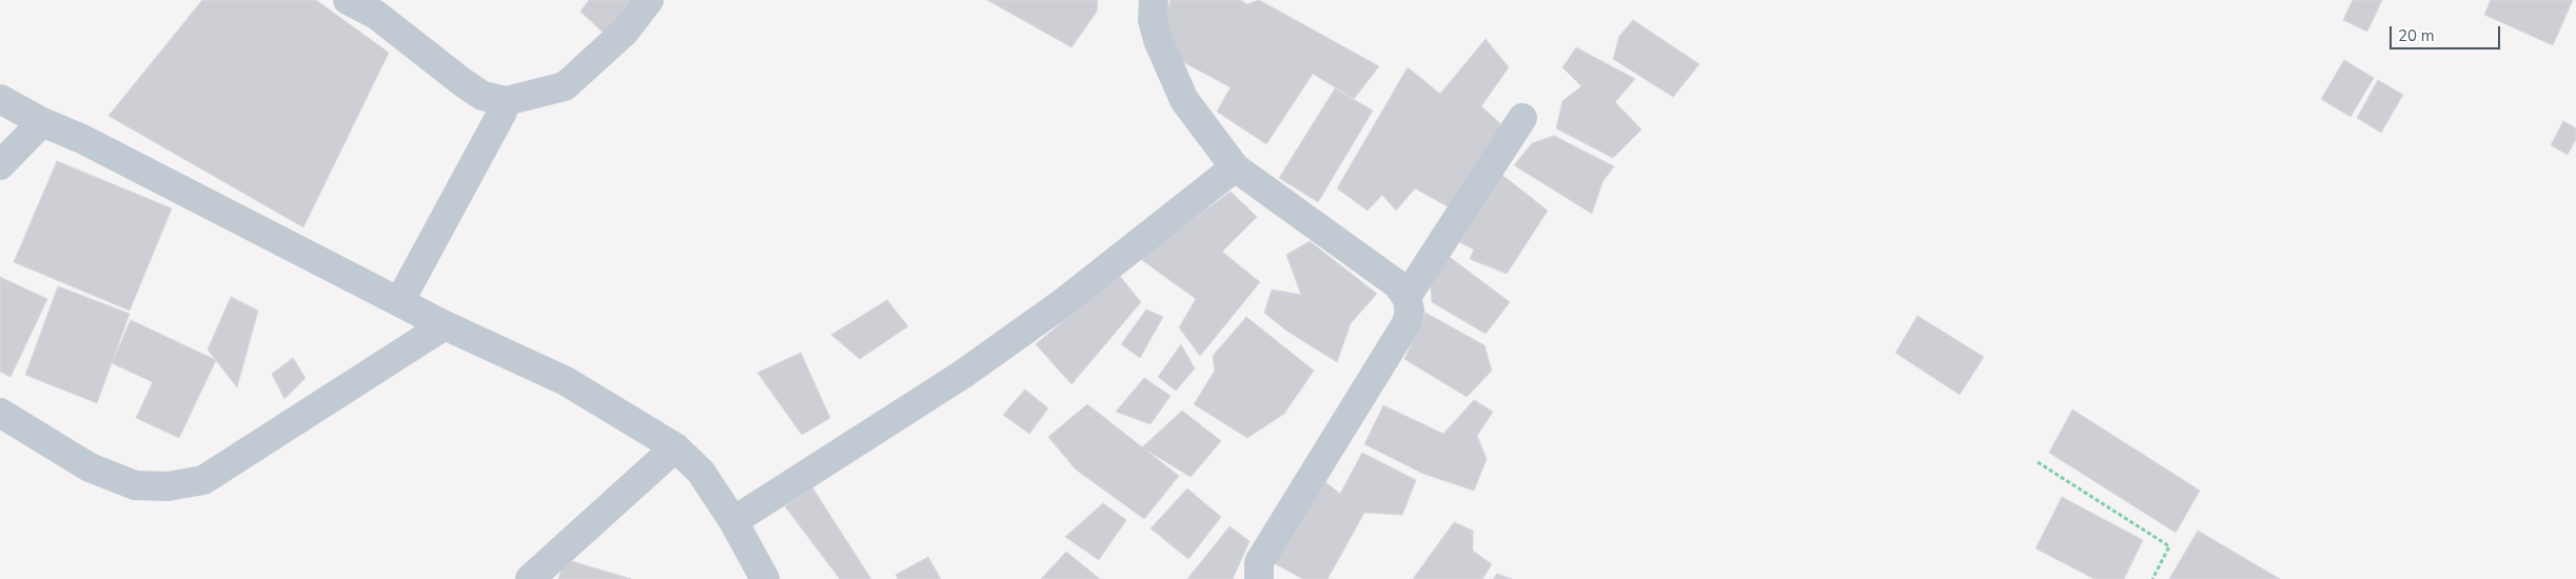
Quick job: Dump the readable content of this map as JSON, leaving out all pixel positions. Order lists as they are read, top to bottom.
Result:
{
  "scale_bar": "20 m"
}
